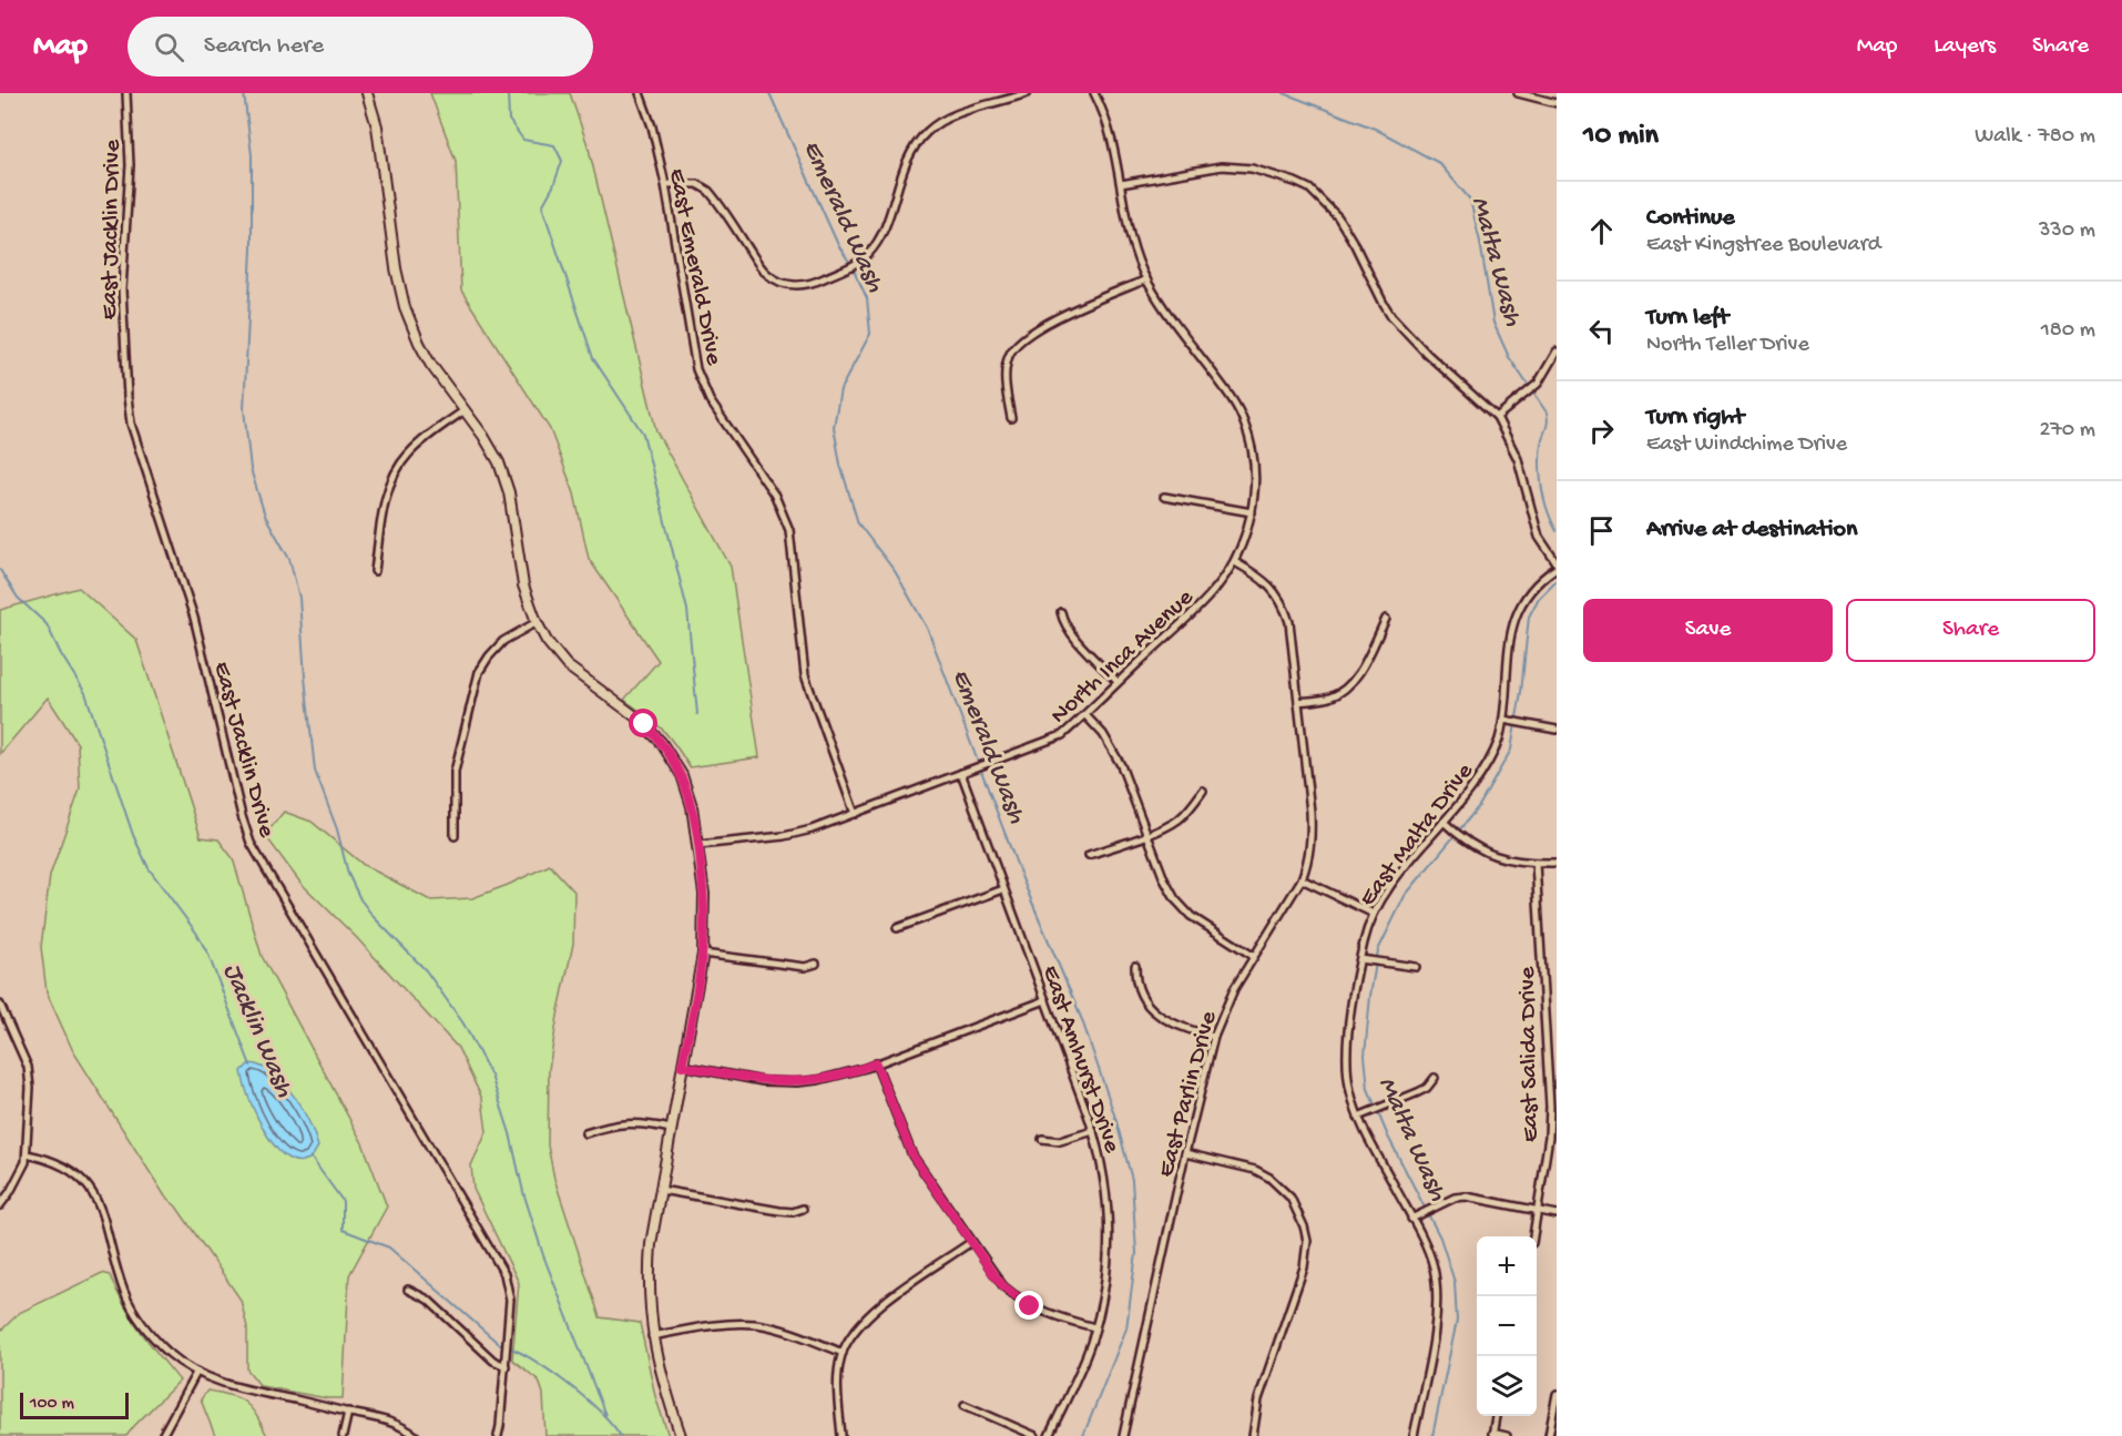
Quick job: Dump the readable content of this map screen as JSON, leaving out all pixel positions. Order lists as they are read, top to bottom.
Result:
{
  "streets": {
    "street": [
      "East Jacklin Drive",
      "East Emerald Drive",
      "North Inca Avenue",
      "East Malta Drive",
      "East Salida Drive",
      "East Amhurst Drive",
      "East Parlin Drive"
    ]
  },
  "crossings": [
    ["East Emerald Drive", "North Inca Avenue"],
    ["North Inca Avenue", "East Amhurst Drive"],
    ["North Inca Avenue", "East Parlin Drive"]
  ],
  "water": ["Emerald Wash", "Malta Wash", "Jacklin Wash"],
  "scale_bar": "100 m",
  "page": {
    "header": "Map",
    "search": "Search here",
    "nav": ["Map", "Layers", "Share"],
    "heading": ["10 min", "Walk · 780 m"],
    "list": [
      ["Continue", "East Kingstree Boulevard", "330 m"],
      ["Turn left", "North Teller Drive", "180 m"],
      ["Turn right", "East Windchime Drive", "270 m"],
      "Arrive at destination"
    ],
    "buttons": ["Save", "Share"],
    "map_buttons": ["+", "−"],
    "scale": "100 m"
  }
}
